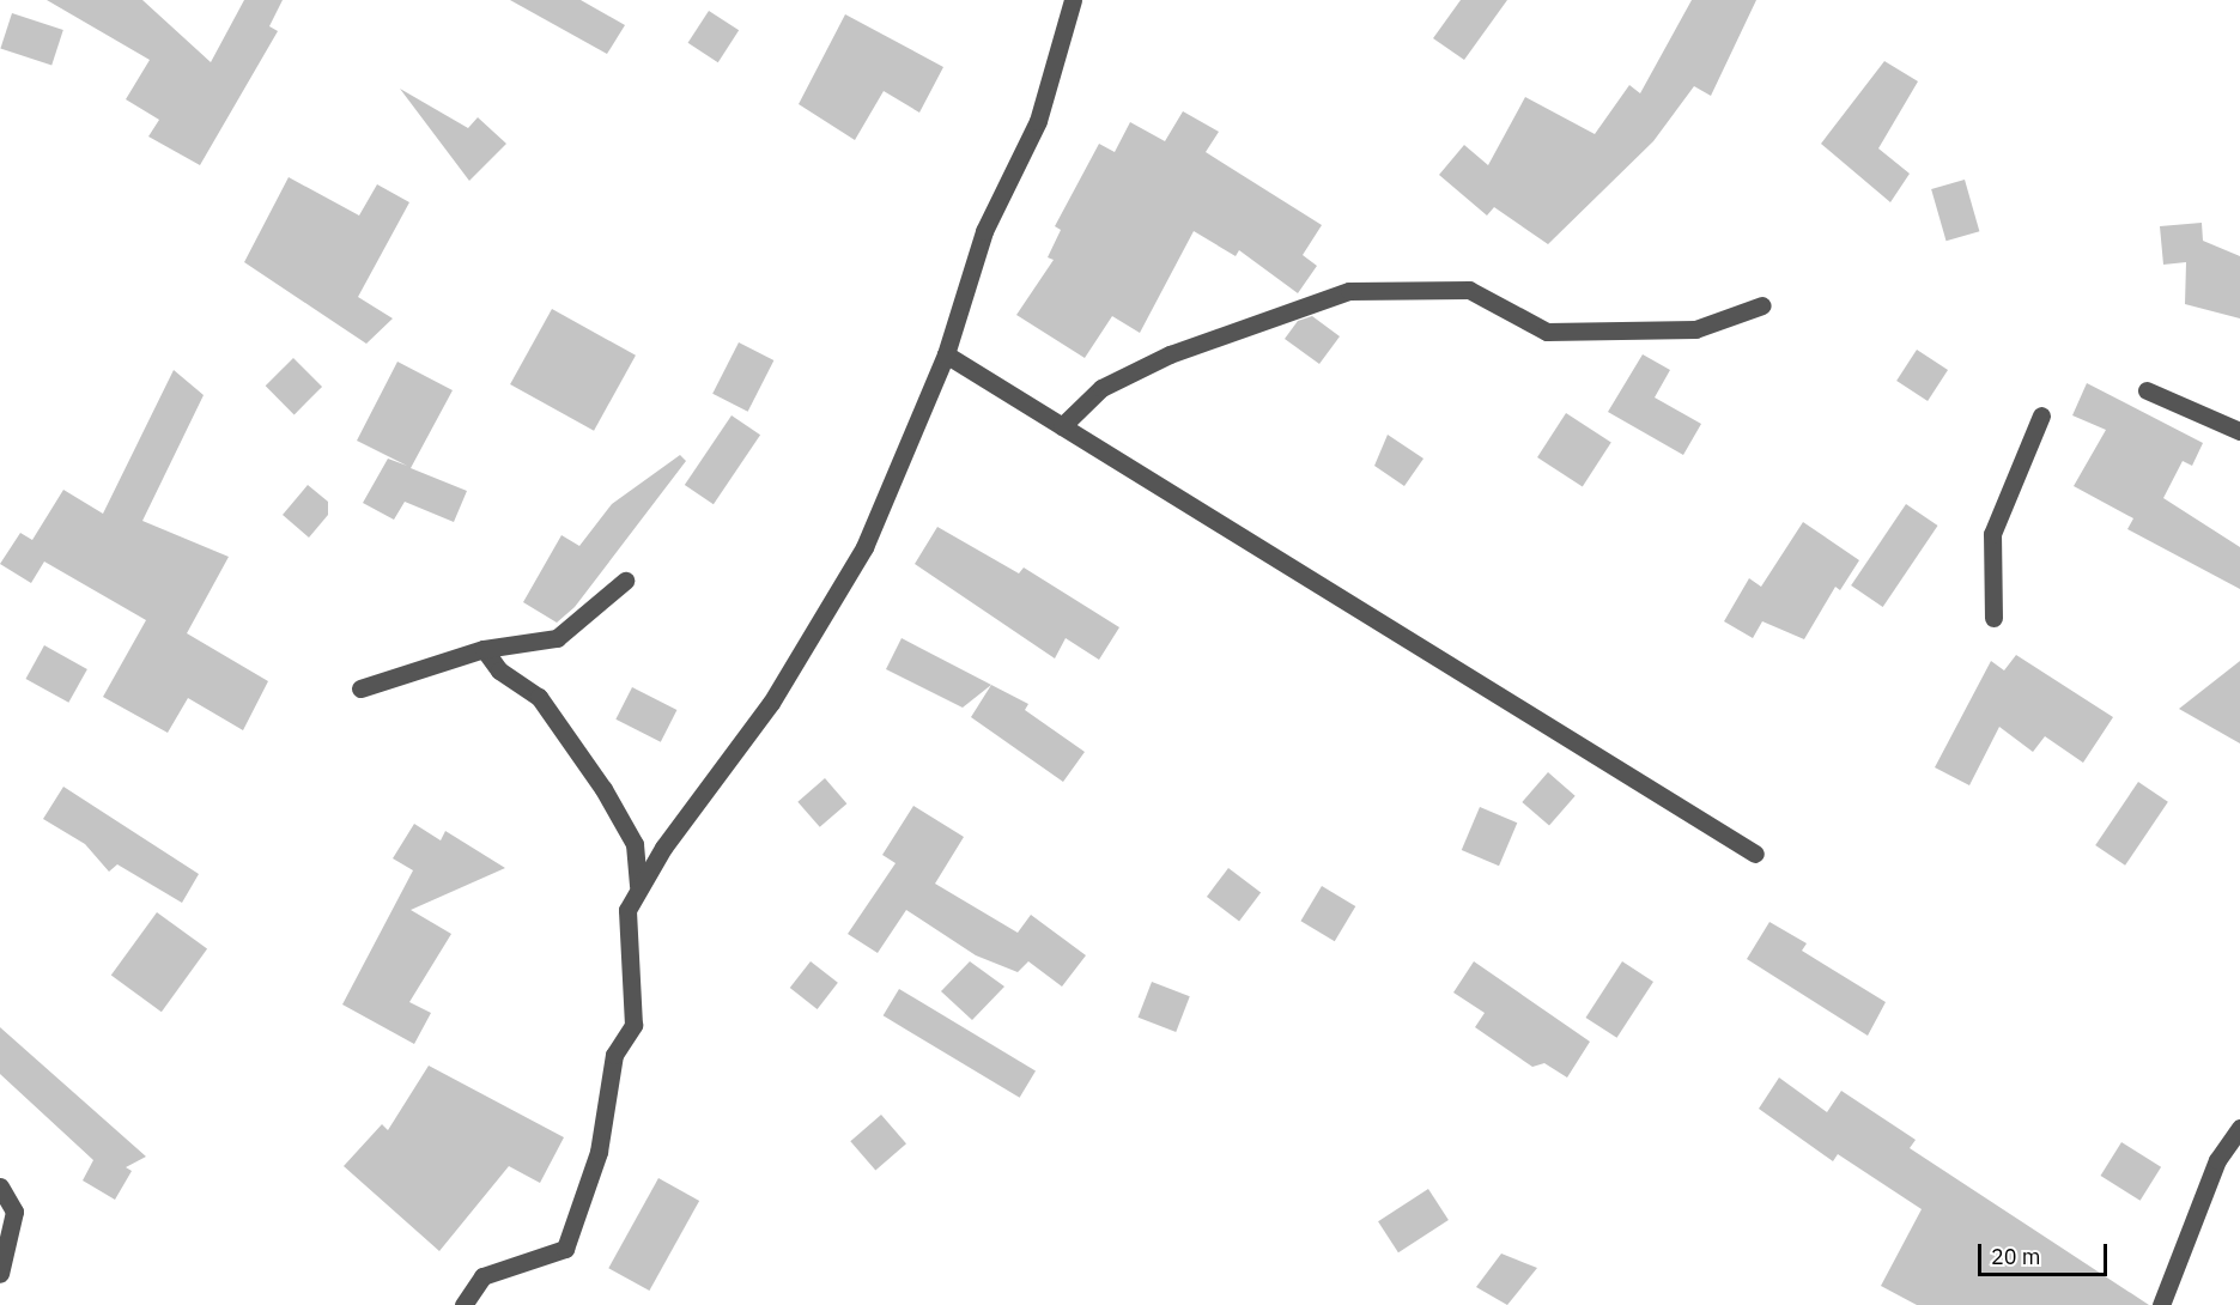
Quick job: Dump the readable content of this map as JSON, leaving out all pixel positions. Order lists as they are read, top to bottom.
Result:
{
  "scale_bar": "20 m"
}
